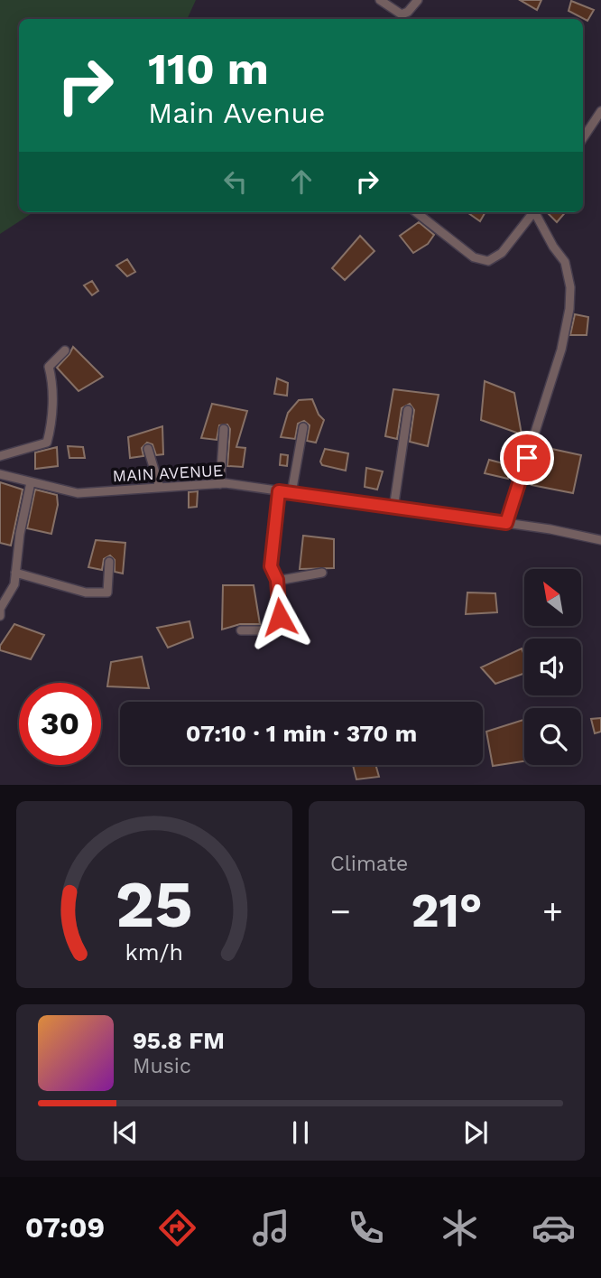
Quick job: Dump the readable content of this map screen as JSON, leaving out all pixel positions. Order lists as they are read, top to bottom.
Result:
{
  "streets": {
    "street": ["MAIN AVENUE"]
  },
  "north": "top left",
  "page": {
    "turn": ["110 m", "Main Avenue"],
    "limit": "30",
    "trip": "07:10 · 1 min · 370 m",
    "tile": "Climate",
    "heat": ["−", "21°", "+"],
    "song": ["95.8 FM", "Music"],
    "tabs": "07:09",
    "gauge": ["25", "km/h"]
  }
}
